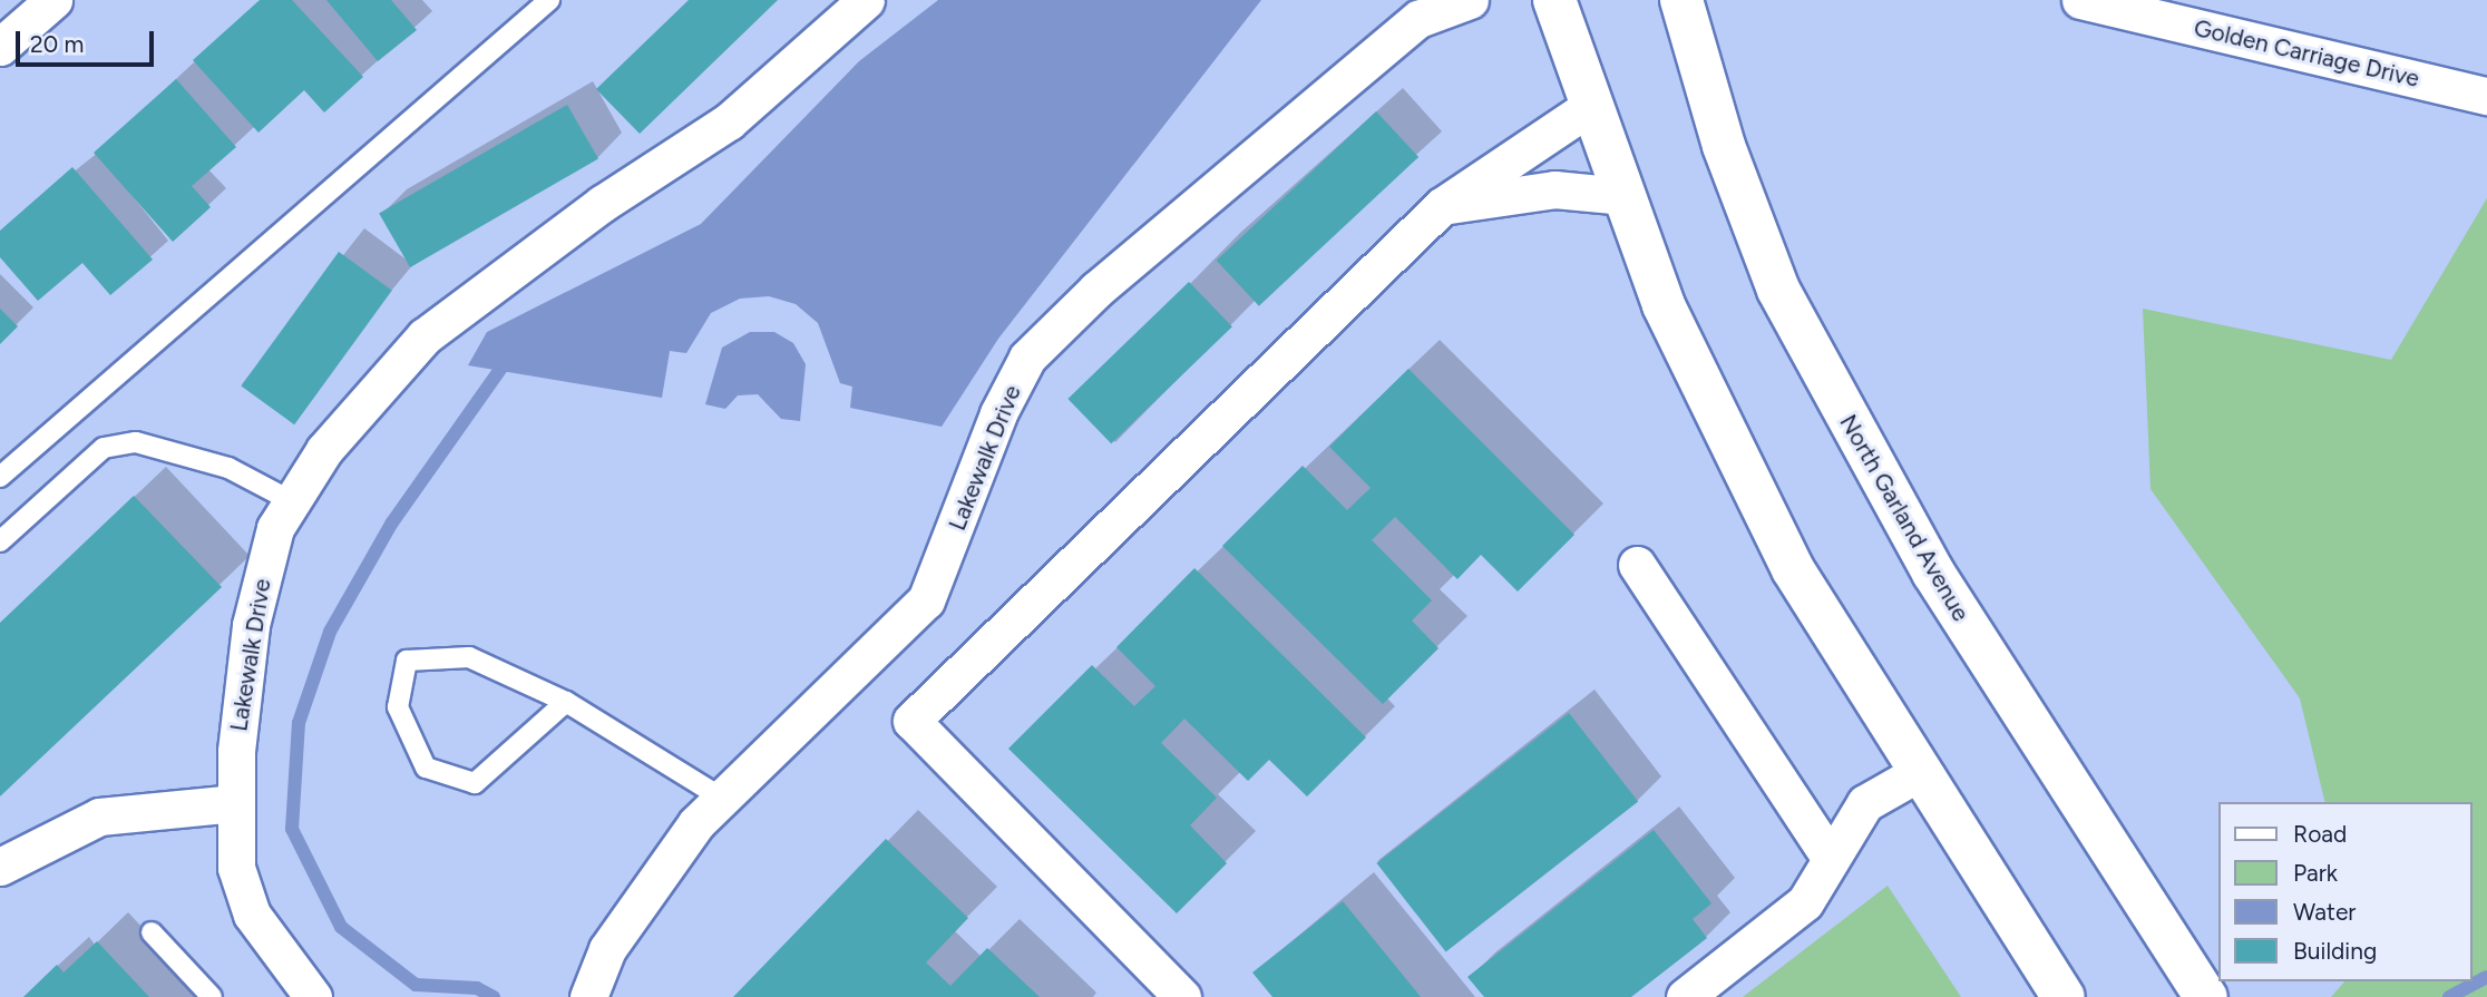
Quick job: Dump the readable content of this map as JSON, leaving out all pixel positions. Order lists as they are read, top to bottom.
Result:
{
  "streets": {
    "main road": ["North Garland Avenue"],
    "street": ["Golden Carriage Drive", "Lakewalk Drive"]
  },
  "legend": [
    "Road",
    "Park",
    "Water",
    "Building"
  ],
  "scale_bar": "20 m"
}
